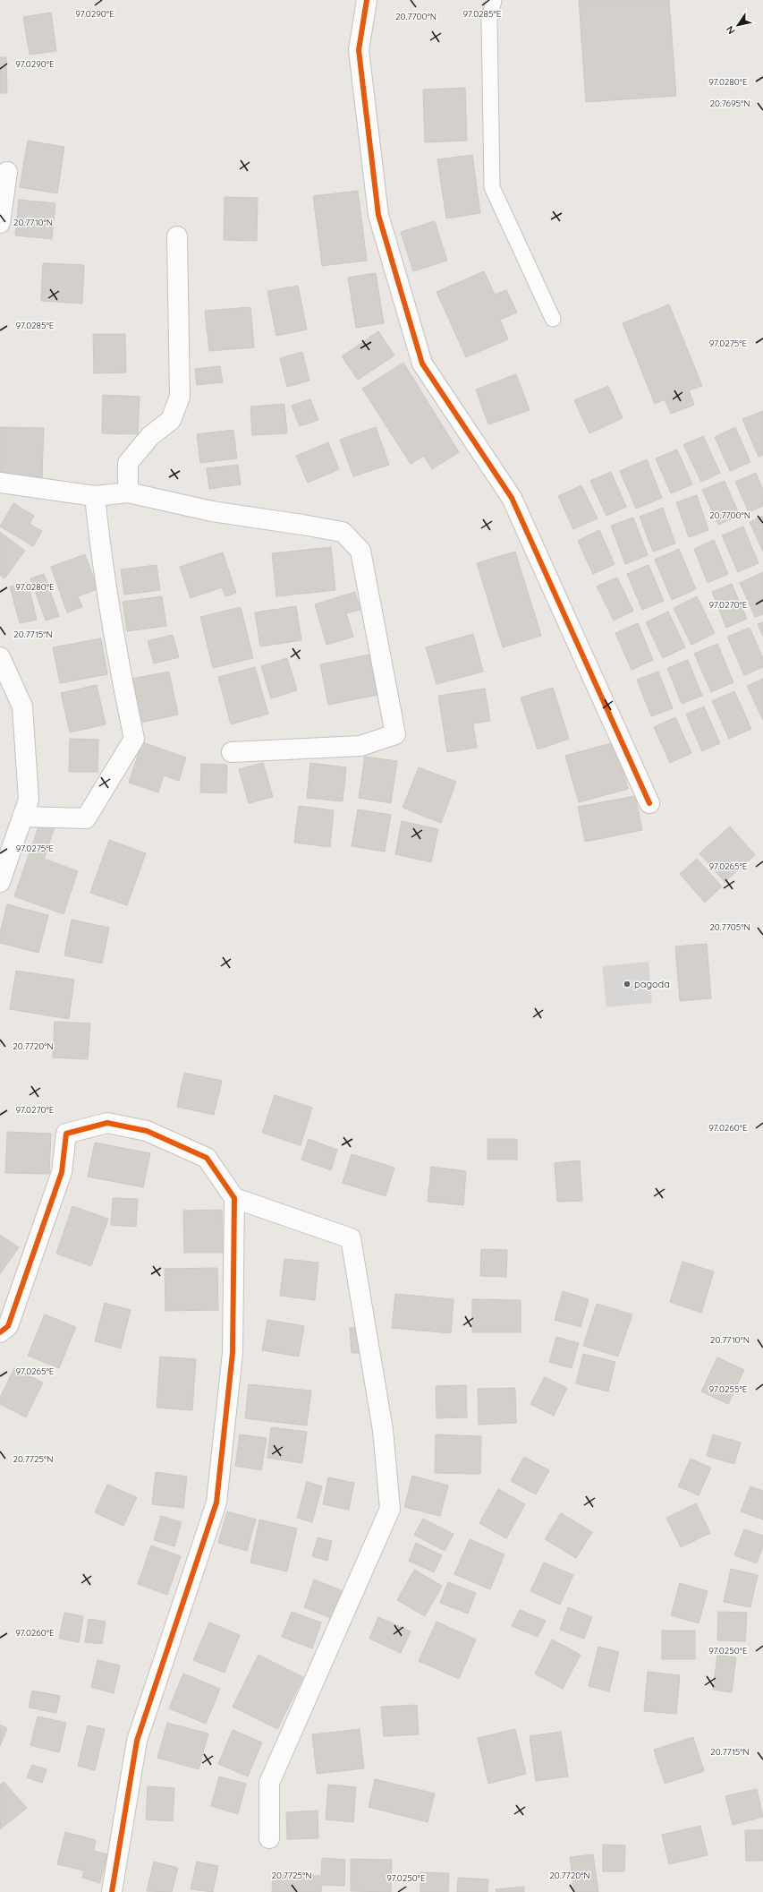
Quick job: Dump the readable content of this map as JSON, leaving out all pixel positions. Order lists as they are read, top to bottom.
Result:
{
  "places": ["pagoda"],
  "north": "bottom left",
  "coordinates": [
    "97.0290°E",
    "97.0285°E",
    "20.7700°N",
    "97.0280°E",
    "20.7695°N",
    "20.7710°N",
    "97.0275°E",
    "97.0270°E",
    "20.7715°N",
    "97.0265°E",
    "20.7705°N",
    "20.7720°N",
    "97.0260°E",
    "97.0255°E",
    "20.7725°N",
    "97.0250°E"
  ]
}
